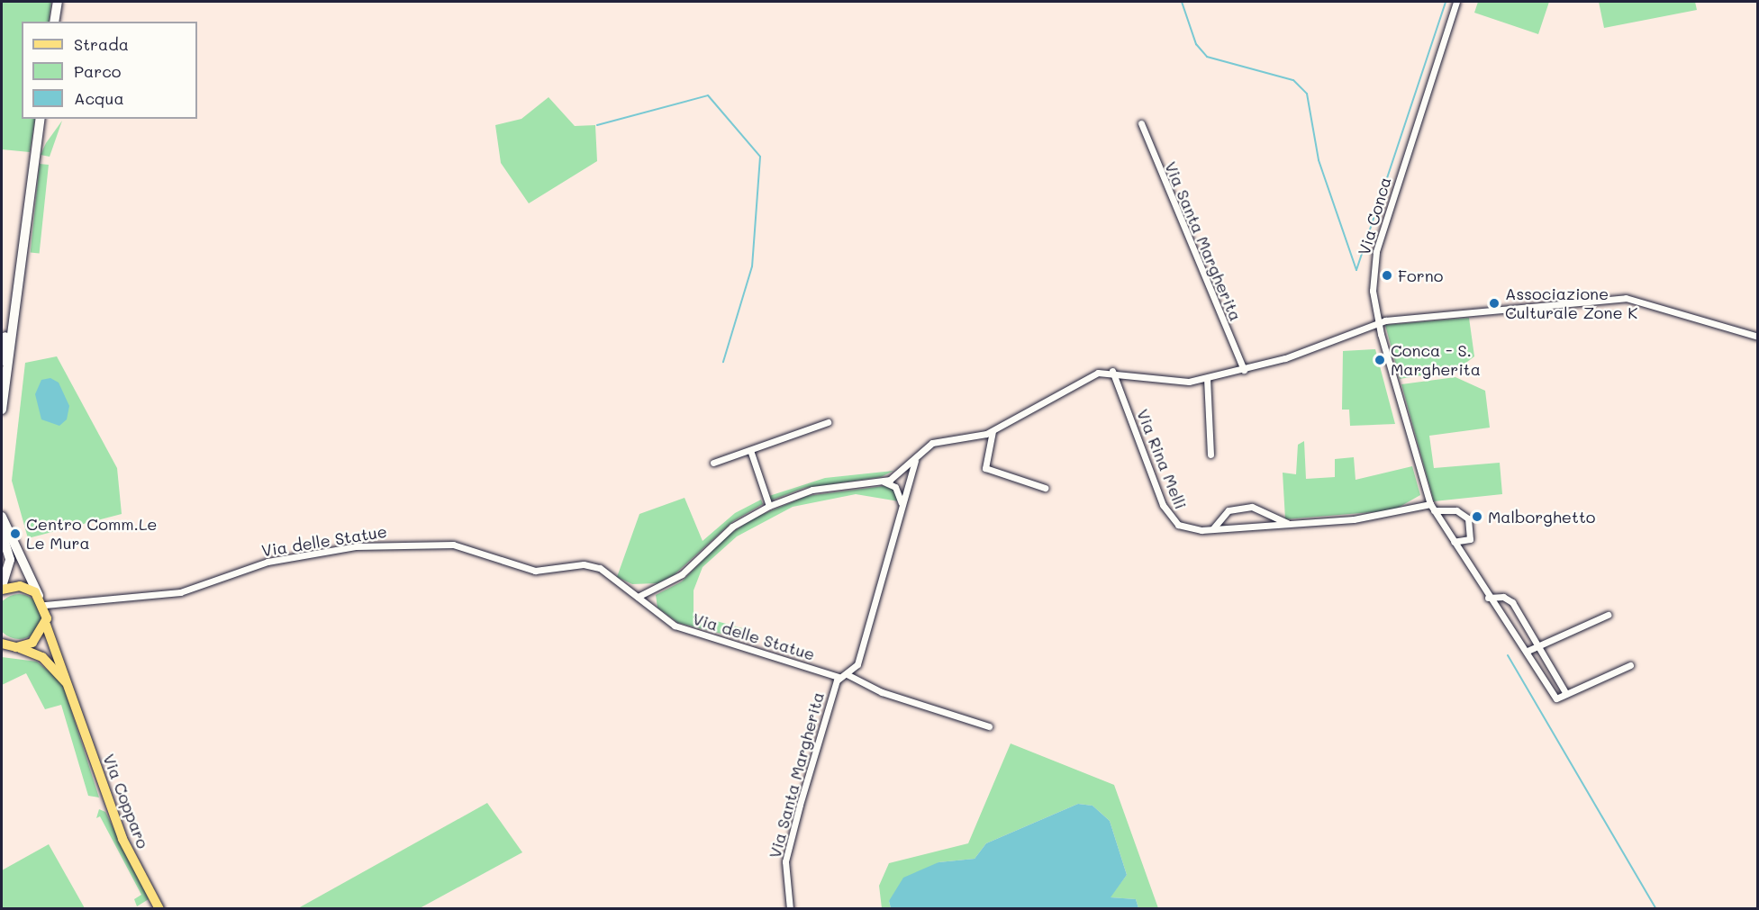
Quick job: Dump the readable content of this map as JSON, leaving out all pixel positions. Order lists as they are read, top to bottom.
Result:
{
  "streets": {
    "main road": ["Via Copparo"],
    "street": [
      "Via Conca",
      "Via Santa Margherita",
      "Via Rina Melli",
      "Via delle Statue"
    ]
  },
  "crossings": [
    ["Via Conca", "Via Rina Melli"],
    ["Via Santa Margherita", "Via delle Statue"],
    ["Via delle Statue", "Via Copparo"]
  ],
  "places": [
    "Forno",
    "Associazione Culturale Zone K",
    "Conca - S. Margherita",
    "Malborghetto",
    "Centro Comm.Le Le Mura"
  ],
  "legend": ["Strada", "Parco", "Acqua"]
}
